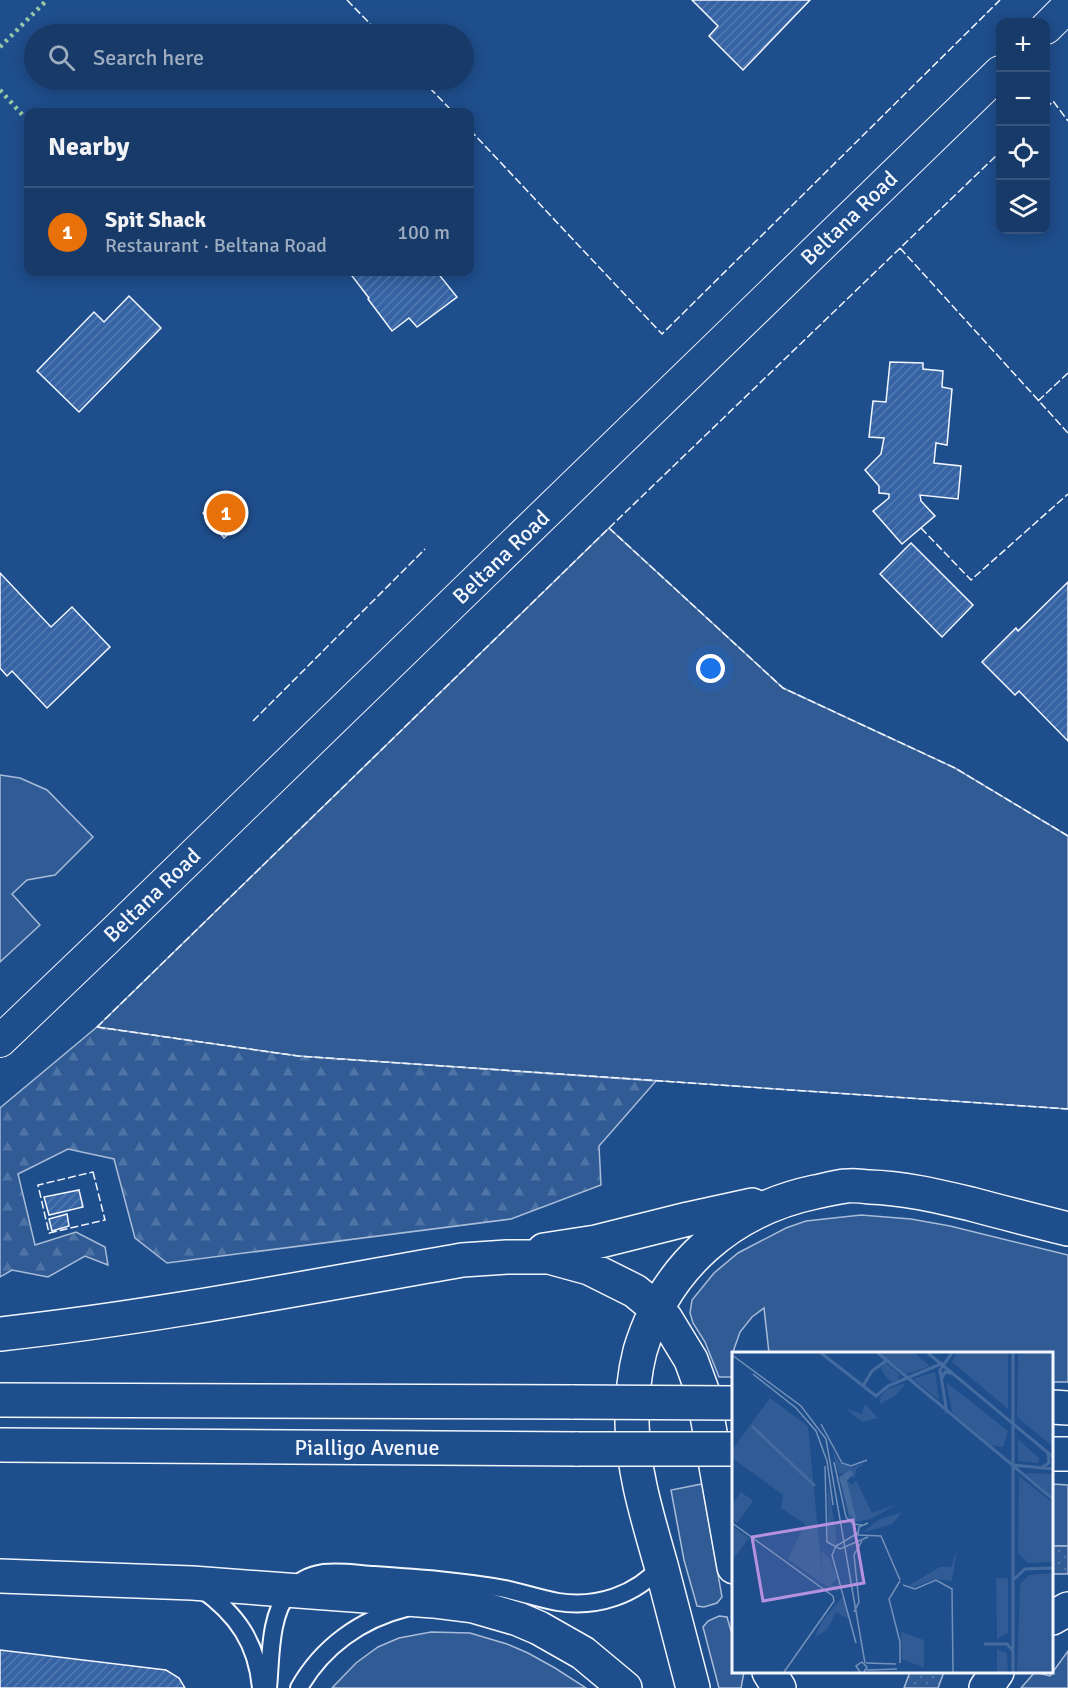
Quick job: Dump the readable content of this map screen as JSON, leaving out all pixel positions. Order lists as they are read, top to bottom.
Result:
{
  "streets": {
    "main road": ["Pialligo Avenue"],
    "street": ["Beltana Road"]
  },
  "page": {
    "map_buttons": ["+", "−"],
    "search": "Search here",
    "heading": "Nearby",
    "list": [
      {
        "mark": "1",
        "name": "Spit Shack",
        "note": "Restaurant · Beltana Road",
        "value": "100 m"
      }
    ],
    "pins": "1"
  }
}
